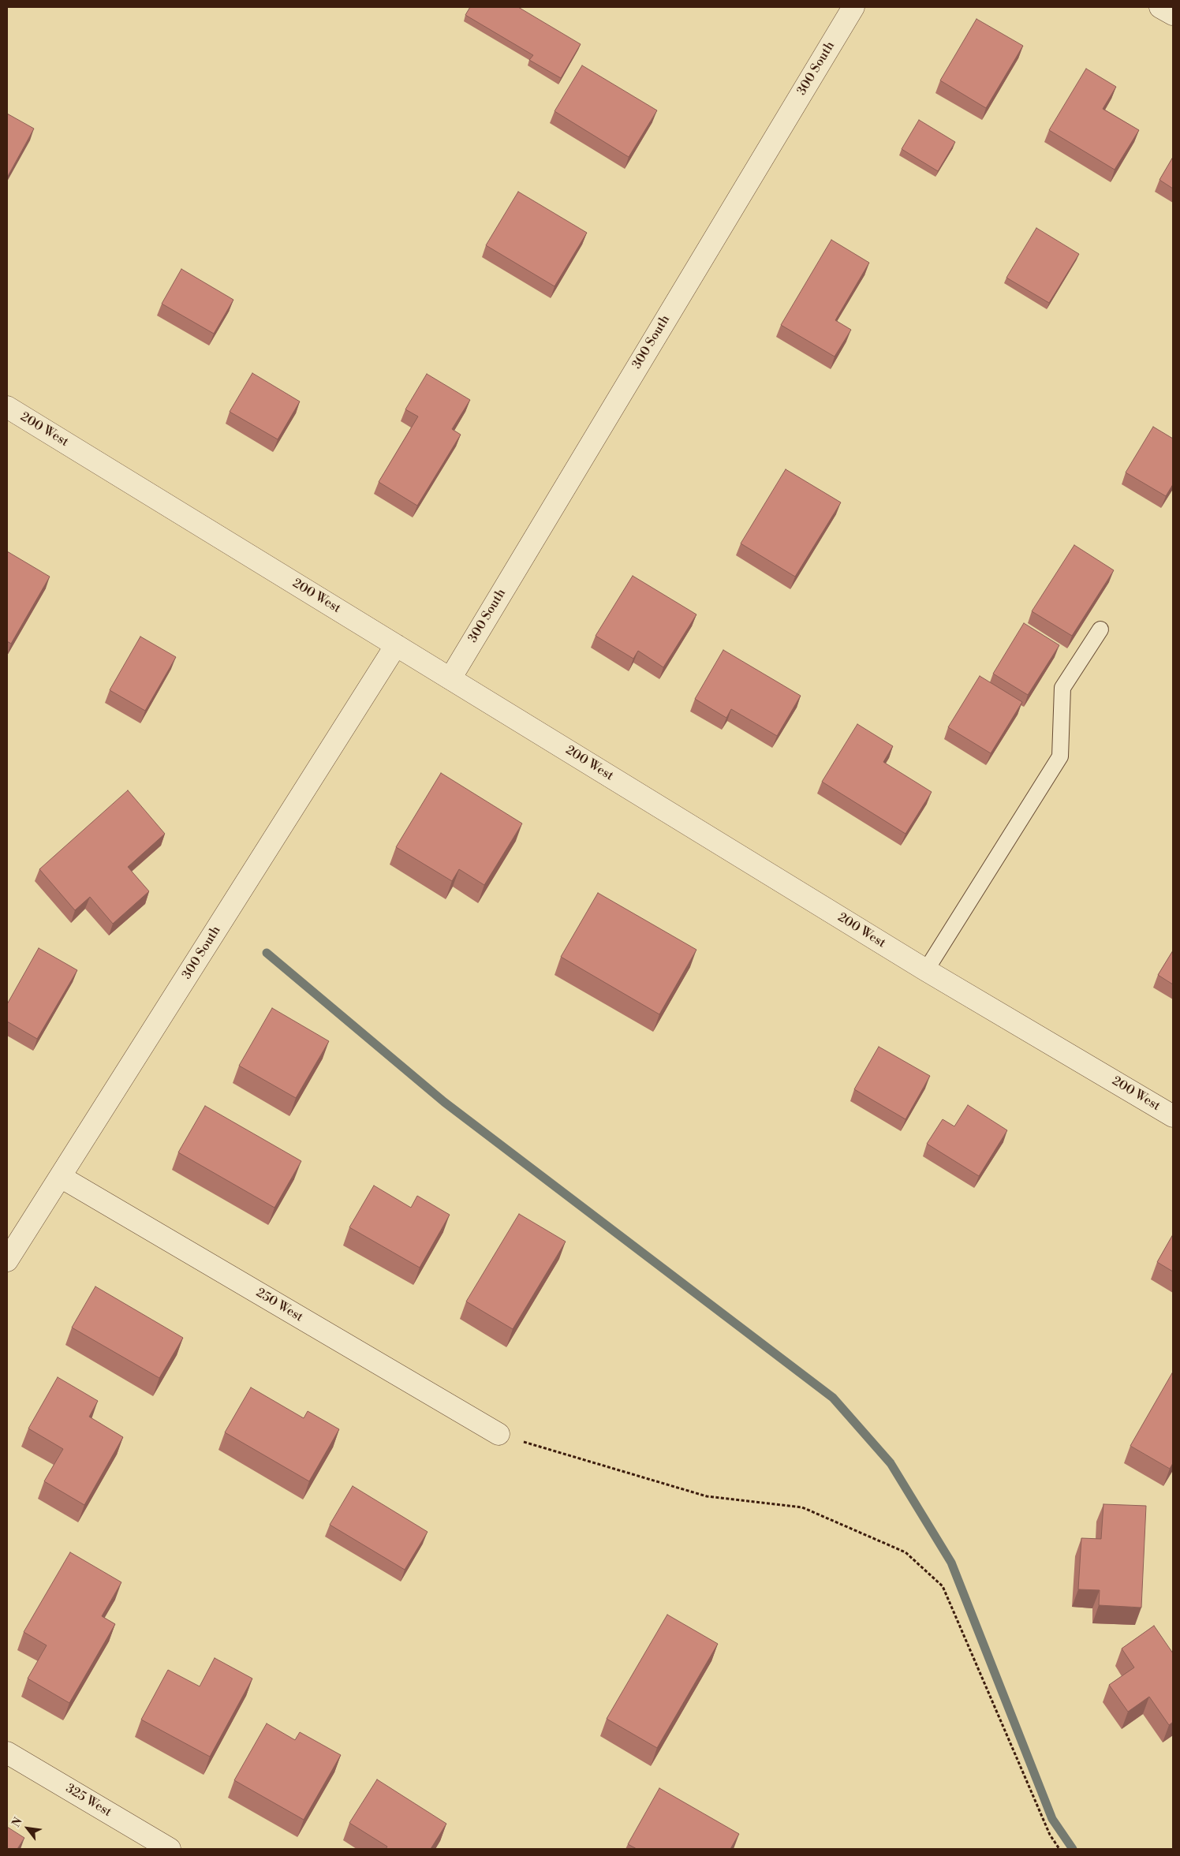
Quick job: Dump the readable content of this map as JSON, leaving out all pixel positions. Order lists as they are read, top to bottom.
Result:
{
  "streets": {
    "street": [
      "300 South",
      "200 West",
      "250 West",
      "325 West"
    ]
  },
  "crossings": [
    ["300 South", "200 West"],
    ["300 South", "250 West"]
  ],
  "north": "top left"
}
